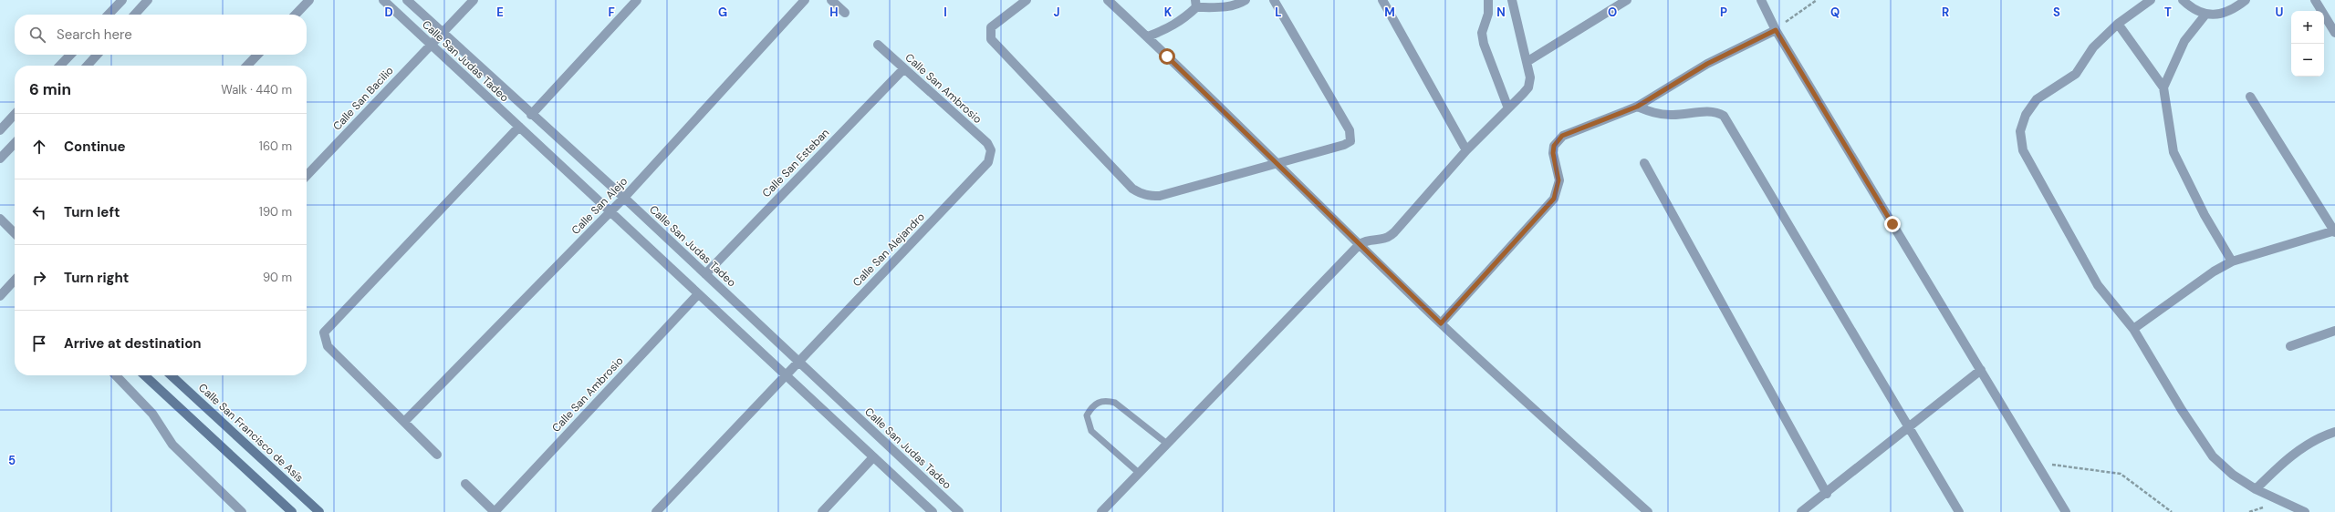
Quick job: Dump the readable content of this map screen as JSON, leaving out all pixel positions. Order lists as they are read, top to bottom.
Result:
{
  "streets": {
    "main road": ["Calle San Francisco de Asís"],
    "street": [
      "Calle San Judas Tadeo",
      "Calle San Ambrosio",
      "Calle San Bacilio",
      "Calle San Esteban",
      "Calle San Alejo",
      "Calle San Alejandro"
    ]
  },
  "crossings": [
    ["Calle San Judas Tadeo", "Calle San Ambrosio"],
    ["Calle San Judas Tadeo", "Calle San Bacilio"],
    ["Calle San Judas Tadeo", "Calle San Esteban"],
    ["Calle San Judas Tadeo", "Calle San Alejo"],
    ["Calle San Judas Tadeo", "Calle San Alejandro"],
    ["Calle San Ambrosio", "Calle San Esteban"],
    ["Calle San Ambrosio", "Calle San Alejandro"]
  ],
  "page": {
    "map_buttons": ["+", "−"],
    "search": "Search here",
    "heading": ["6 min", "Walk · 440 m"],
    "list": [
      ["Continue", "160 m"],
      ["Turn left", "190 m"],
      ["Turn right", "90 m"],
      "Arrive at destination"
    ]
  },
  "grid": {
    "columns": [
      "D",
      "E",
      "F",
      "G",
      "H",
      "I",
      "J",
      "K",
      "L",
      "M",
      "N",
      "O",
      "P",
      "Q",
      "R",
      "S",
      "T",
      "U"
    ],
    "rows": ["5"]
  }
}
